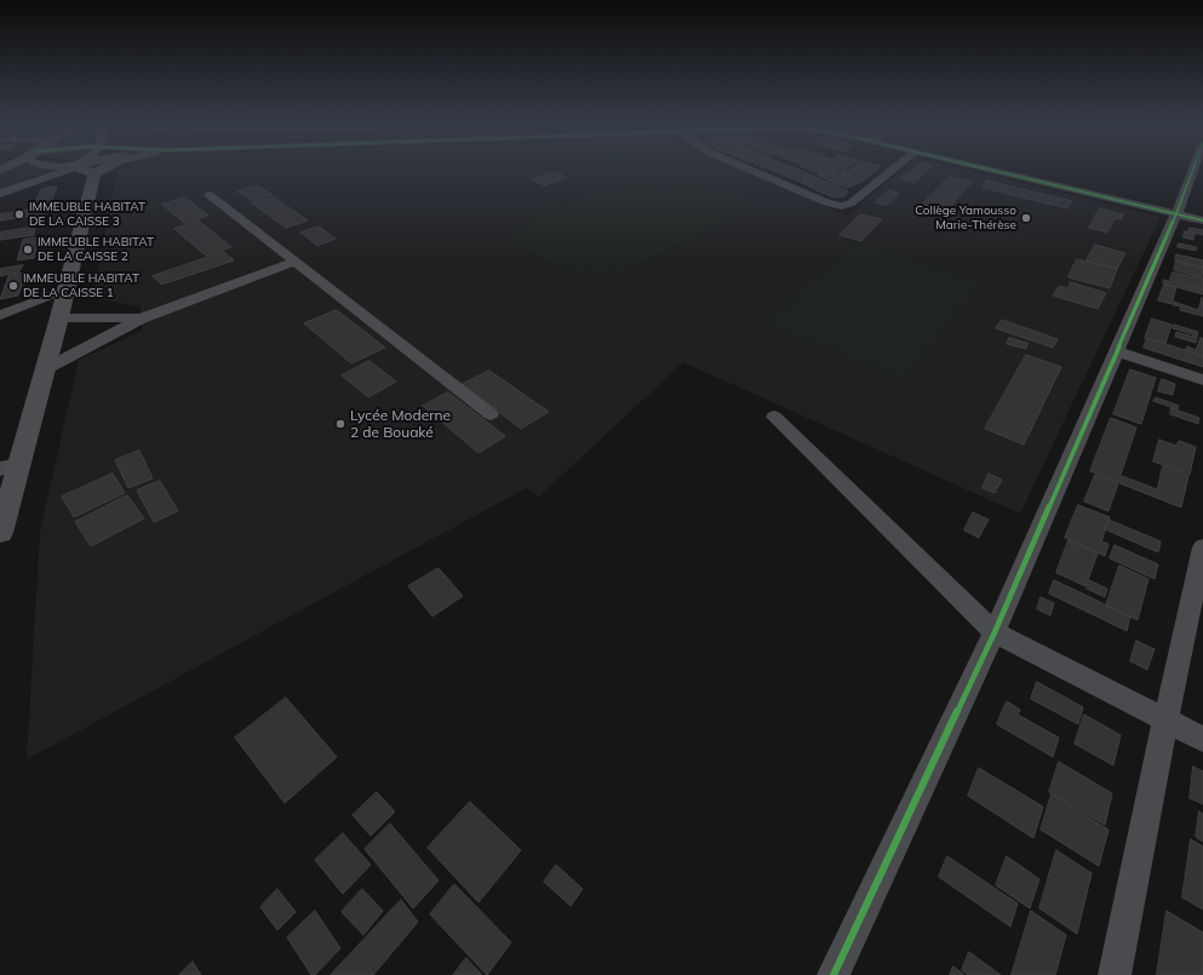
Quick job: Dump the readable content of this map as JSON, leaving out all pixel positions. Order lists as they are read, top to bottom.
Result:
{
  "places": [
    "IMMEUBLE HABITAT DE LA CAISSE 3",
    "Collège Yamousso Marie-Thérèse",
    "IMMEUBLE HABITAT DE LA CAISSE 2",
    "IMMEUBLE HABITAT DE LA CAISSE 1",
    "Lycée Moderne 2 de Bouaké"
  ]
}
